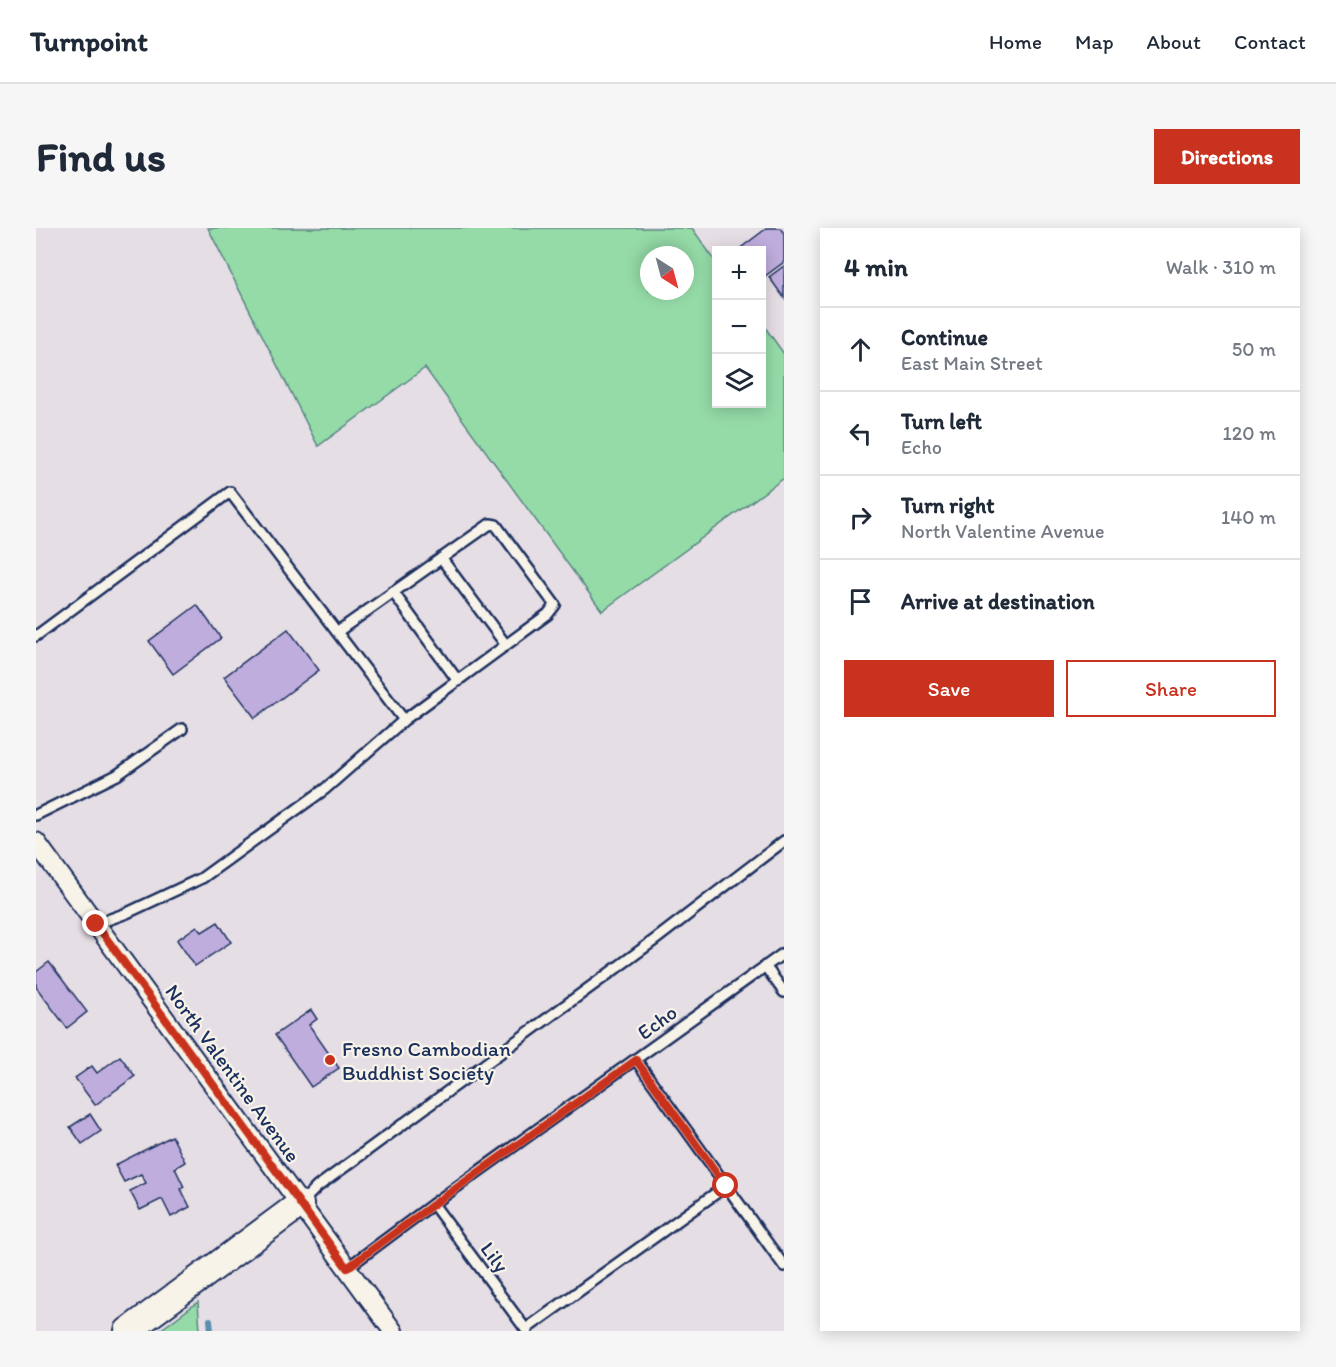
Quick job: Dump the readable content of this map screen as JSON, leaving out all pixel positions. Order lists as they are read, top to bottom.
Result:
{
  "streets": {
    "street": ["North Valentine Avenue"],
    "lane": ["Echo", "Lily"]
  },
  "crossings": [
    ["Echo", "North Valentine Avenue"],
    ["Echo", "Lily"]
  ],
  "places": ["Fresno Cambodian Buddhist Society"],
  "north": "bottom right",
  "page": {
    "header": "Turnpoint",
    "nav": [
      "Home",
      "Map",
      "About",
      "Contact"
    ],
    "buttons": [
      "Directions",
      ["Save", "Share"]
    ],
    "title": "Find us",
    "heading": ["4 min", "Walk · 310 m"],
    "map_buttons": ["+", "−"],
    "list": [
      ["Continue", "East Main Street", "50 m"],
      ["Turn left", "Echo", "120 m"],
      ["Turn right", "North Valentine Avenue", "140 m"],
      "Arrive at destination"
    ]
  }
}
